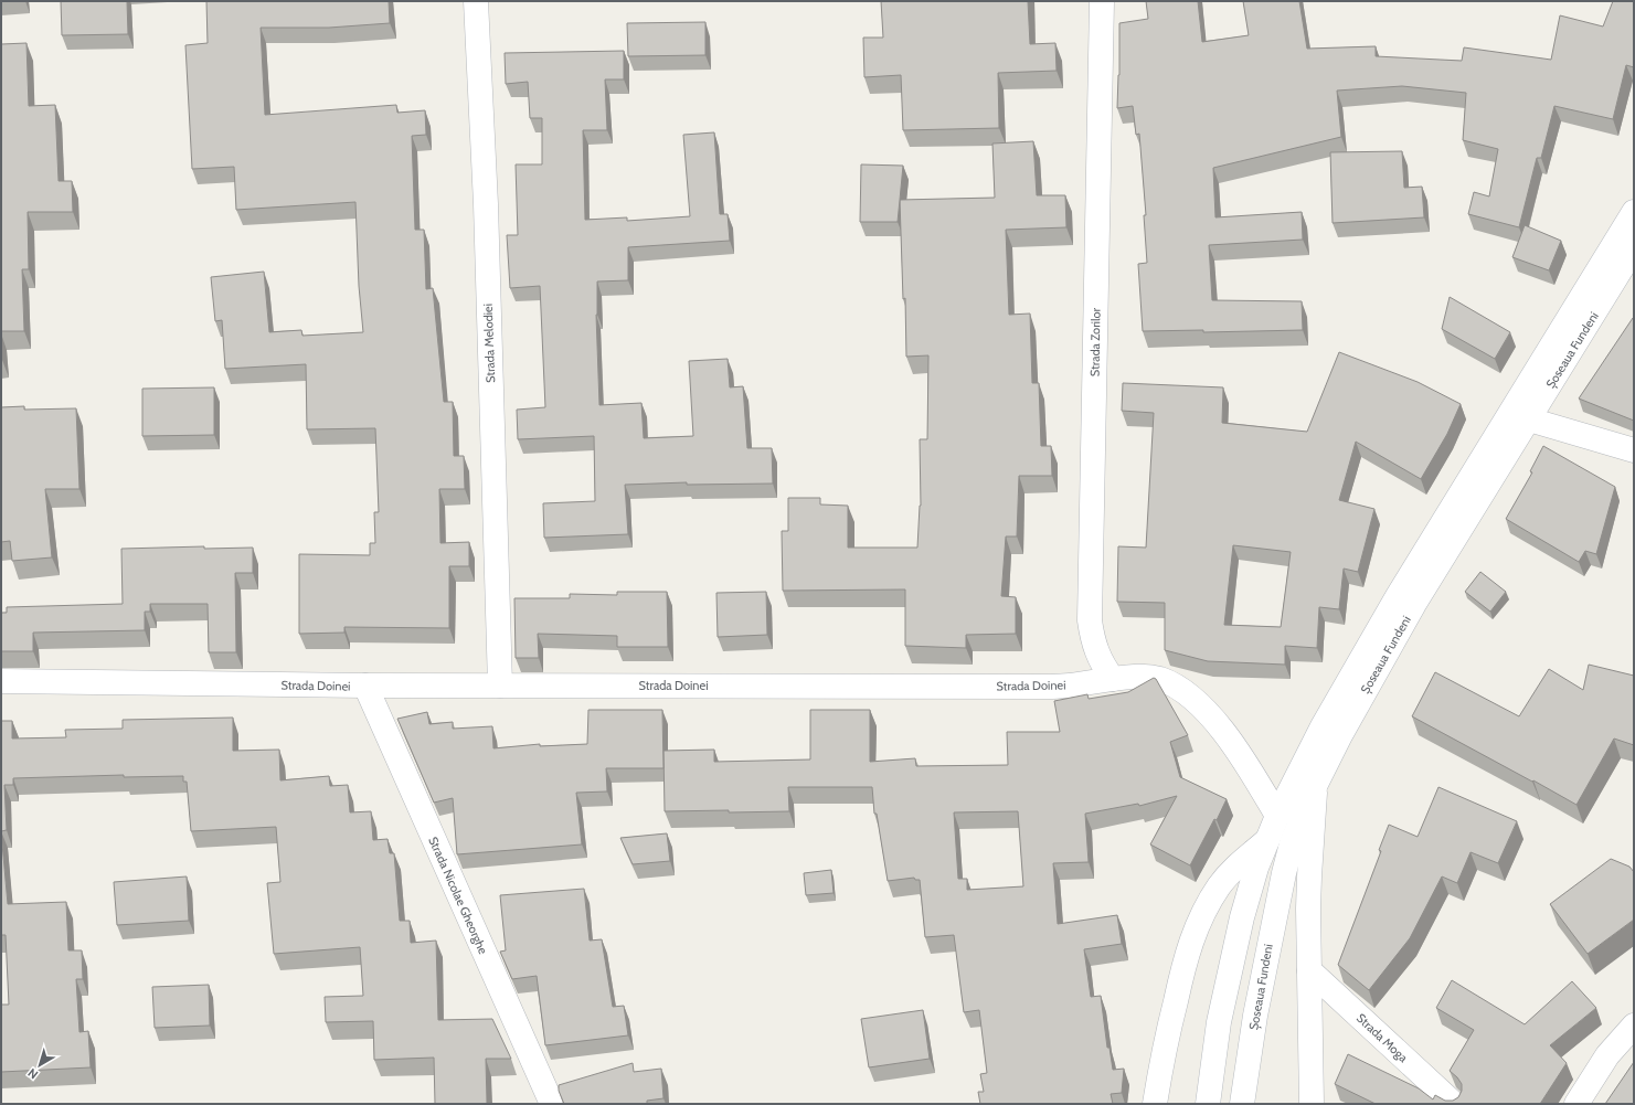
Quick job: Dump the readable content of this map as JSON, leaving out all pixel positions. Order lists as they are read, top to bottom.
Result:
{
  "streets": {
    "street": [
      "Strada Zorilor",
      "Strada Melodiei",
      "Șoseaua Fundeni",
      "Strada Doinei",
      "Strada Nicolae Gheorghe",
      "Strada Moga"
    ]
  },
  "crossings": [
    ["Strada Zorilor", "Strada Doinei"],
    ["Strada Melodiei", "Strada Doinei"],
    ["Șoseaua Fundeni", "Strada Doinei"],
    ["Strada Doinei", "Strada Nicolae Gheorghe"]
  ],
  "north": "bottom left"
}
